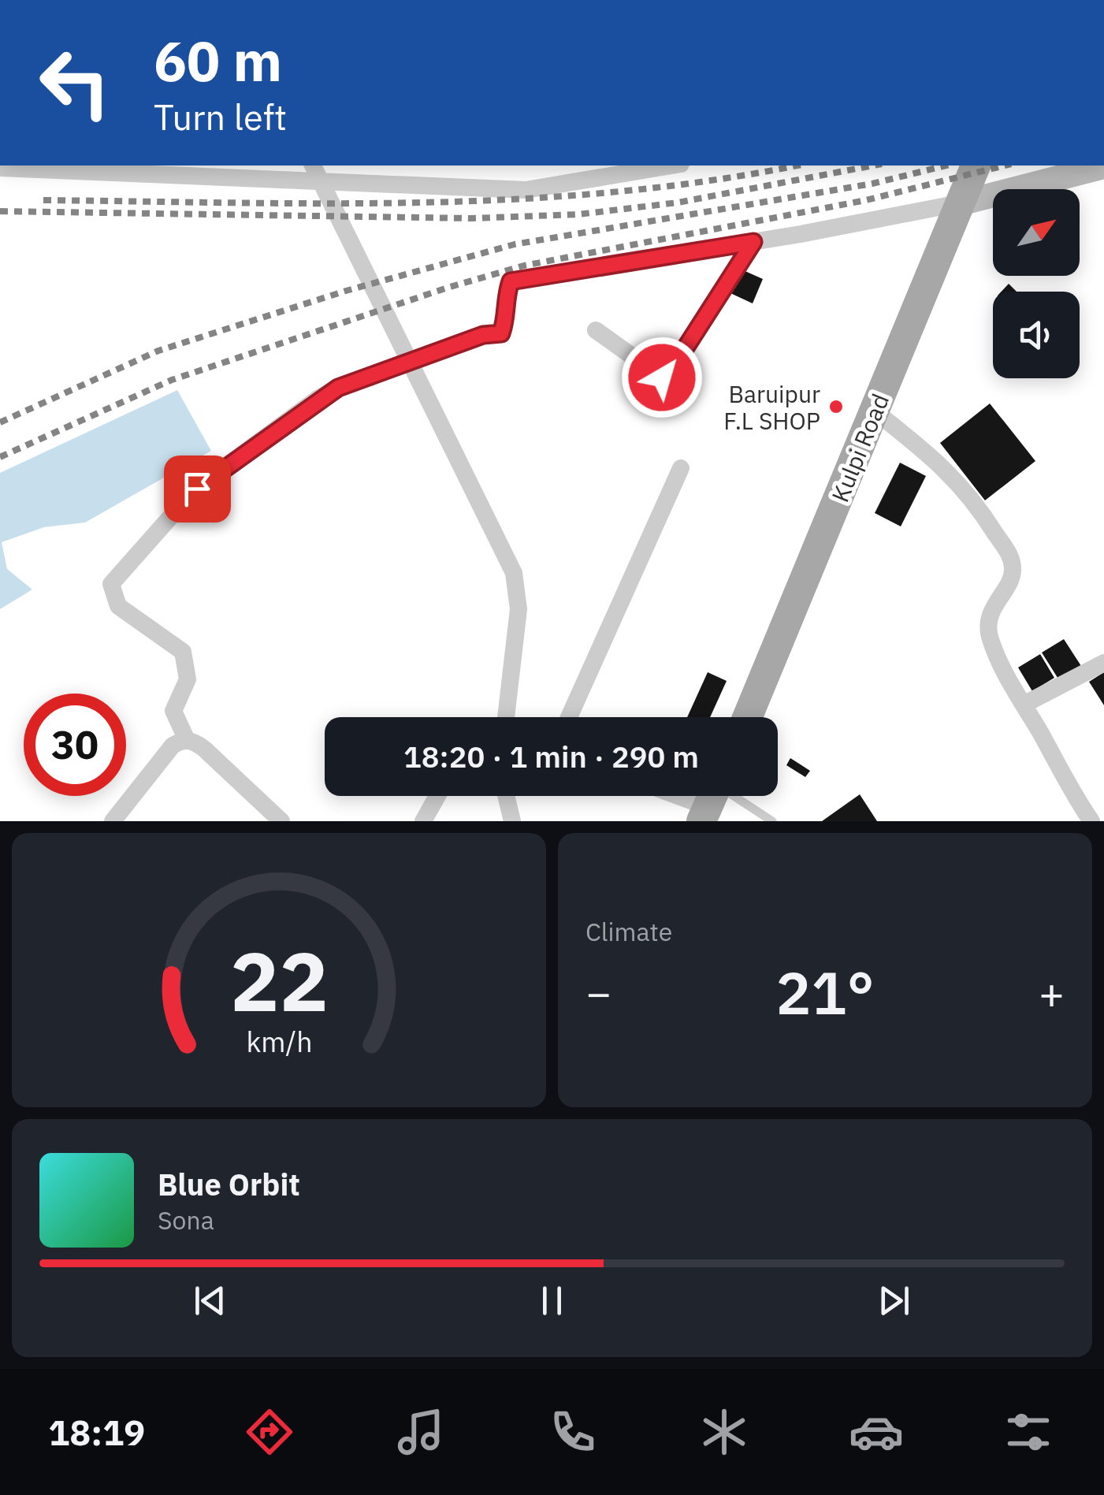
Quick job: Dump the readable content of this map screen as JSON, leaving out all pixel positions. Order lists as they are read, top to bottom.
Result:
{
  "streets": {
    "main road": ["Kulpi Road"]
  },
  "places": ["Baruipur F.L SHOP"],
  "north": "top right",
  "page": {
    "turn": ["60 m", "Turn left"],
    "limit": "30",
    "trip": "18:20 · 1 min · 290 m",
    "tile": "Climate",
    "heat": ["−", "21°", "+"],
    "song": ["Blue Orbit", "Sona"],
    "tabs": "18:19",
    "gauge": ["22", "km/h"]
  }
}
